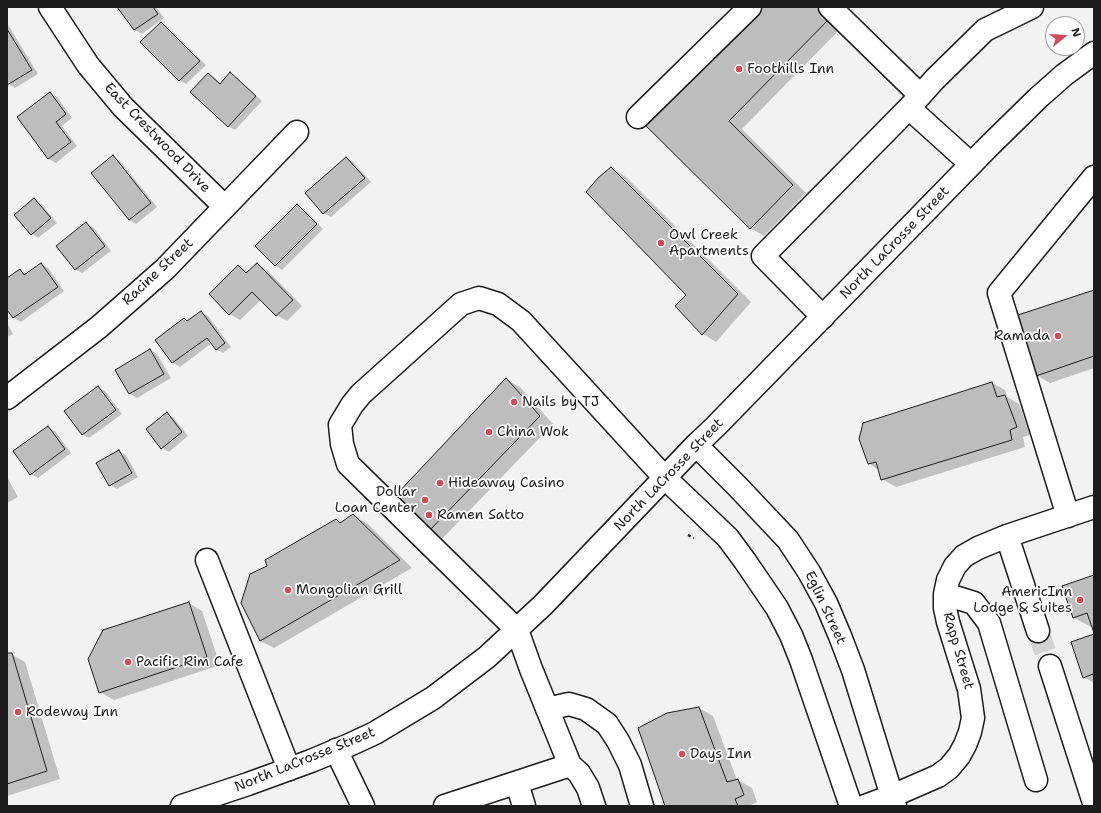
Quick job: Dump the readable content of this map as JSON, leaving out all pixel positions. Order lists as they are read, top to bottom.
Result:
{
  "streets": {
    "street": [
      "East Crestwood Drive",
      "North LaCrosse Street",
      "Racine Street",
      "Eglin Street",
      "Rapp Street"
    ]
  },
  "crossings": [
    ["East Crestwood Drive", "Racine Street"],
    ["North LaCrosse Street", "Eglin Street"],
    ["Eglin Street", "Rapp Street"]
  ],
  "places": [
    "Foothills Inn",
    "Owl Creek Apartments",
    "Ramada",
    "Nails by TJ",
    "China Wok",
    "Hideaway Casino",
    "Dollar Loan Center",
    "Ramen Satto",
    "Mongolian Grill",
    "AmericInn Lodge & Suites",
    "Pacific Rim Cafe",
    "Rodeway Inn",
    "Days Inn"
  ],
  "north": "right"
}
